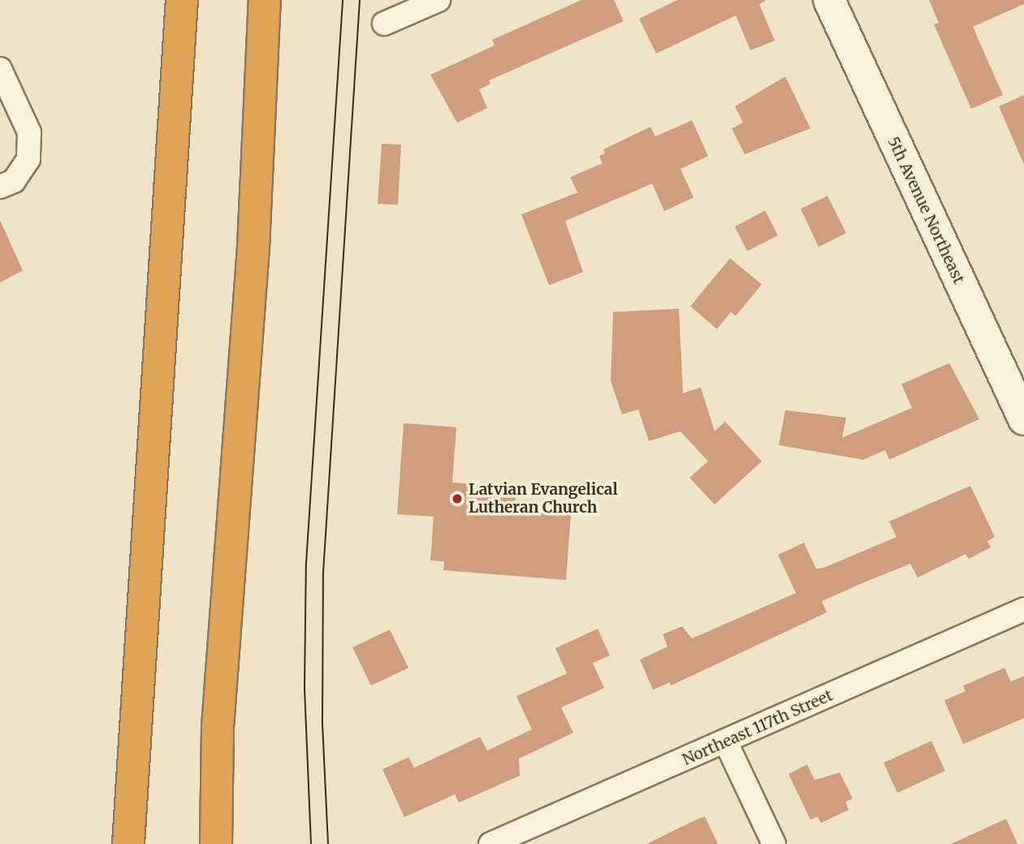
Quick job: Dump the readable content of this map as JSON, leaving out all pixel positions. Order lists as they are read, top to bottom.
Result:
{
  "streets": {
    "main road": ["5th Avenue Northeast"],
    "street": ["Northeast 117th Street"]
  },
  "places": ["Latvian Evangelical Lutheran Church"]
}
